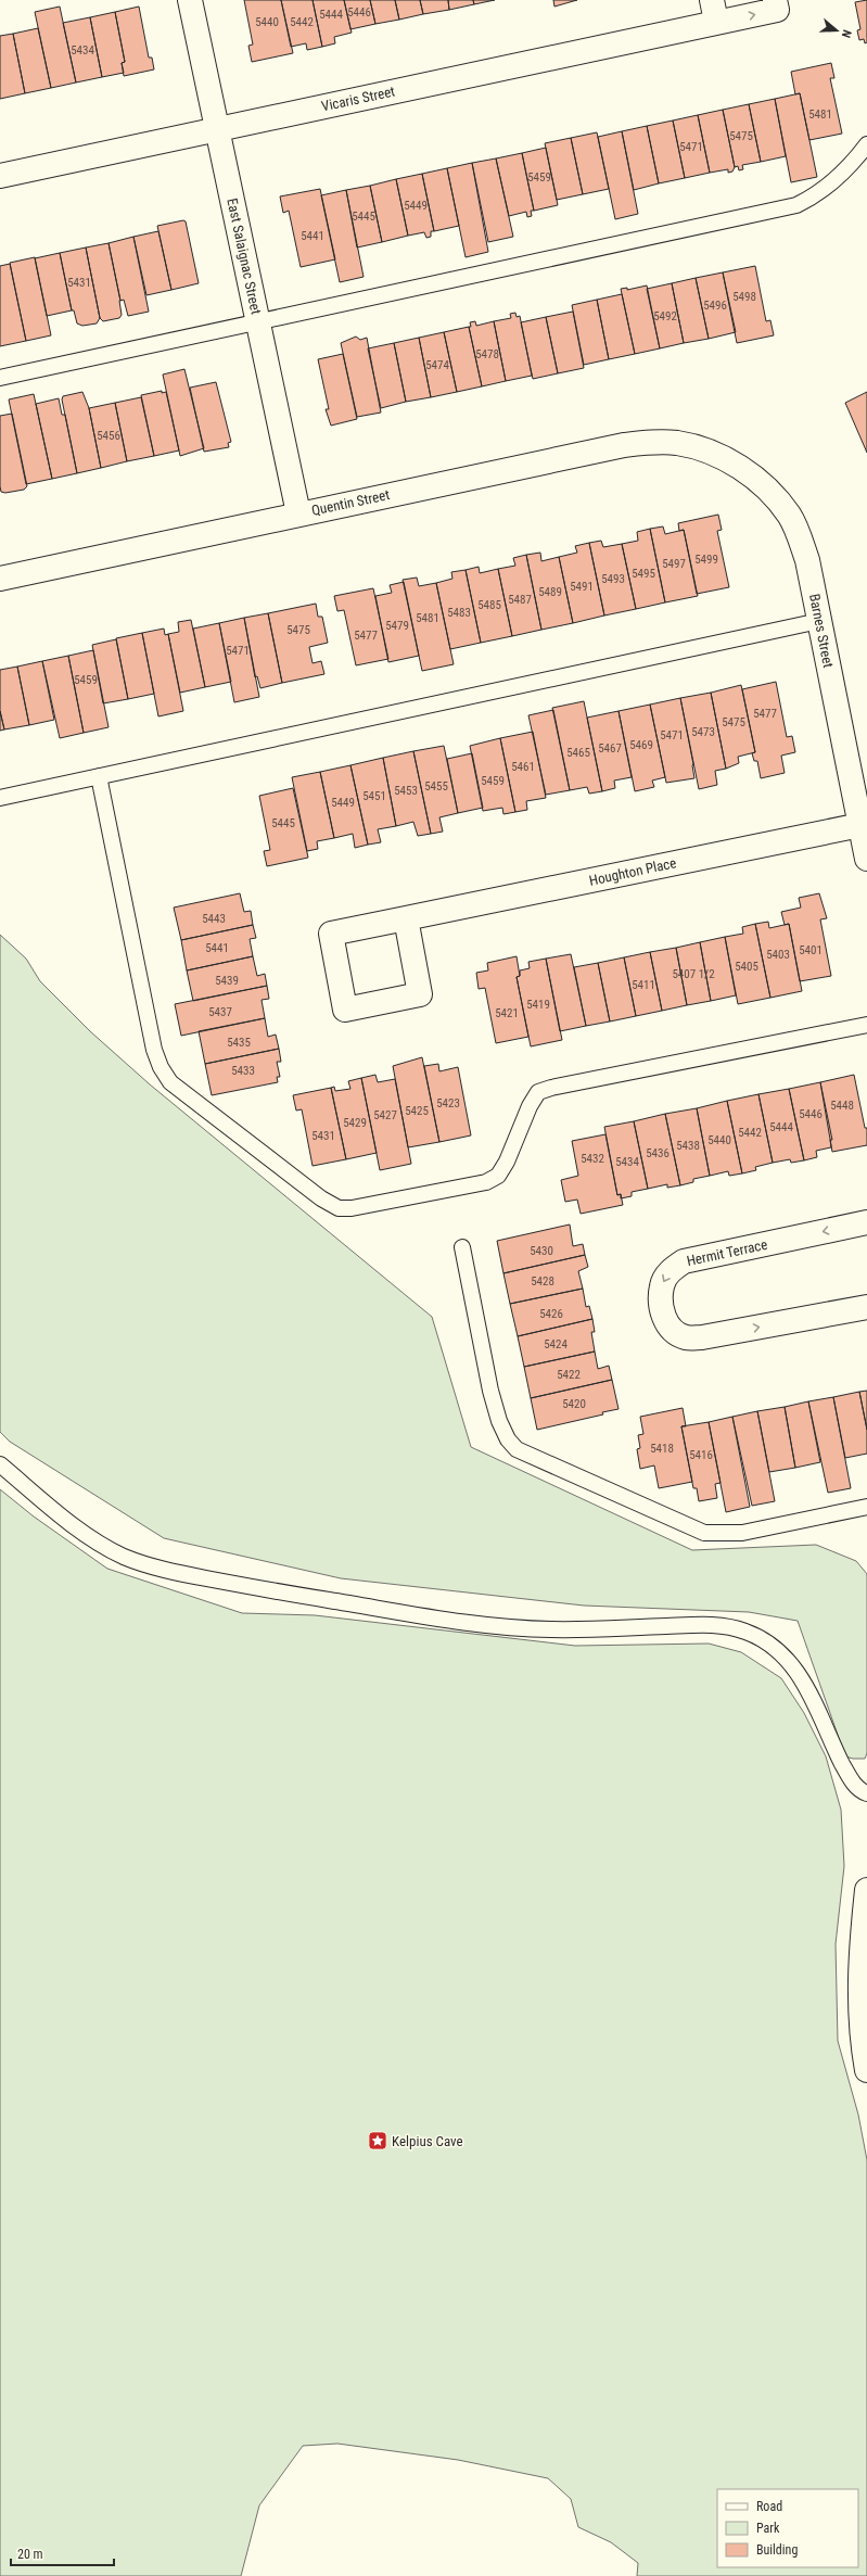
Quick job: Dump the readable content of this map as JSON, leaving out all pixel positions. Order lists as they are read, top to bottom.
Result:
{
  "streets": {
    "street": [
      "Vicaris Street",
      "East Salaignac Street",
      "Quentin Street",
      "Barnes Street",
      "Houghton Place",
      "Hermit Terrace"
    ]
  },
  "crossings": [
    ["Vicaris Street", "East Salaignac Street"],
    ["East Salaignac Street", "Quentin Street"],
    ["Quentin Street", "Barnes Street"],
    ["Barnes Street", "Houghton Place"]
  ],
  "places": {
    "place": ["Kelpius Cave"]
  },
  "house_numbers": [
    "5446",
    "5444",
    "5440",
    "5442",
    "5434",
    "5481",
    "5475",
    "5471",
    "5459",
    "5449",
    "5445",
    "5441",
    "5431",
    "5498",
    "5496",
    "5492",
    "5478",
    "5474",
    "5456",
    "5499",
    "5497",
    "5495",
    "5493",
    "5491",
    "5489",
    "5487",
    "5485",
    "5483",
    "5481",
    "5479",
    "5475",
    "5477",
    "5471",
    "5459",
    "5477",
    "5475",
    "5473",
    "5471",
    "5469",
    "5467",
    "5465",
    "5461",
    "5459",
    "5455",
    "5453",
    "5451",
    "5449",
    "5445",
    "5443",
    "5441",
    "5401",
    "5403",
    "5405",
    "5407 1/2",
    "5439",
    "5411",
    "5419",
    "5437",
    "5421",
    "5435",
    "5433",
    "5423",
    "5448",
    "5425",
    "5446",
    "5427",
    "5429",
    "5444",
    "5442",
    "5431",
    "5440",
    "5438",
    "5436",
    "5432",
    "5434",
    "5430",
    "5428",
    "5426",
    "5424",
    "5422",
    "5420",
    "5418",
    "5416"
  ],
  "legend": ["Road", "Park", "Building"],
  "scale_bar": "20 m",
  "north": "right"
}
